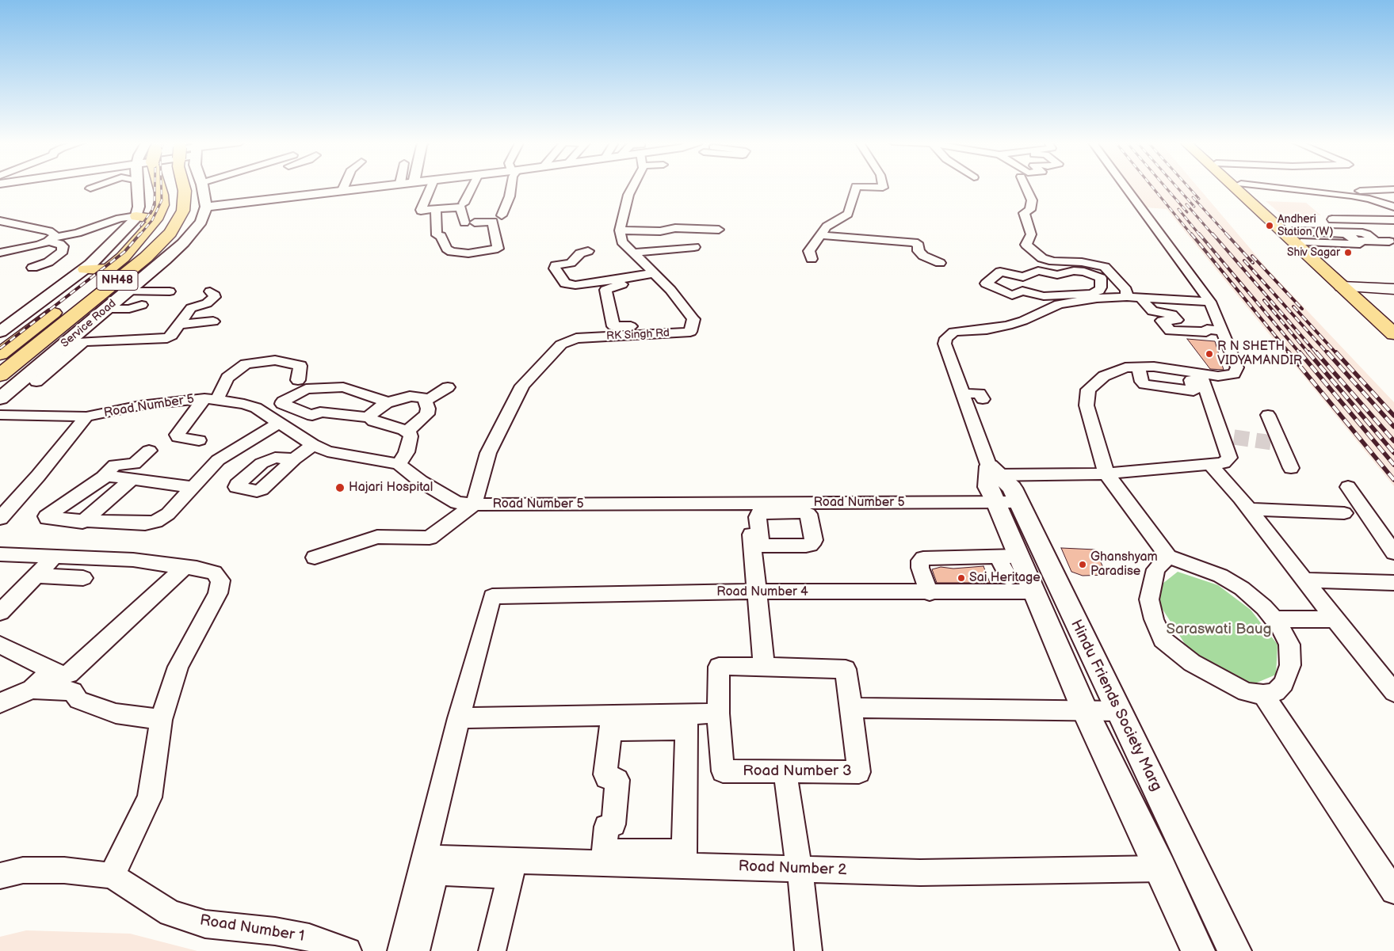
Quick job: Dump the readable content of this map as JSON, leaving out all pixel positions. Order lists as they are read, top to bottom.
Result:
{
  "streets": {
    "main road": ["NH48"],
    "street": [
      "Service Road",
      "RK Singh Rd",
      "Road Number 5",
      "Road Number 4",
      "Hindu Friends Society Marg",
      "Road Number 3",
      "Road Number 2",
      "Road Number 1"
    ]
  },
  "crossings": [
    ["RK Singh Rd", "Road Number 5"],
    ["Road Number 5", "Hindu Friends Society Marg"],
    ["Road Number 4", "Hindu Friends Society Marg"],
    ["Hindu Friends Society Marg", "Road Number 2"]
  ],
  "parks": ["Saraswati Baug"],
  "places": [
    "Andheri Station (W)",
    "Shiv Sagar",
    "R N SHETH VIDYAMANDIR",
    "Hajari Hospital",
    "Ghanshyam Paradise",
    "Sai Heritage"
  ]
}
